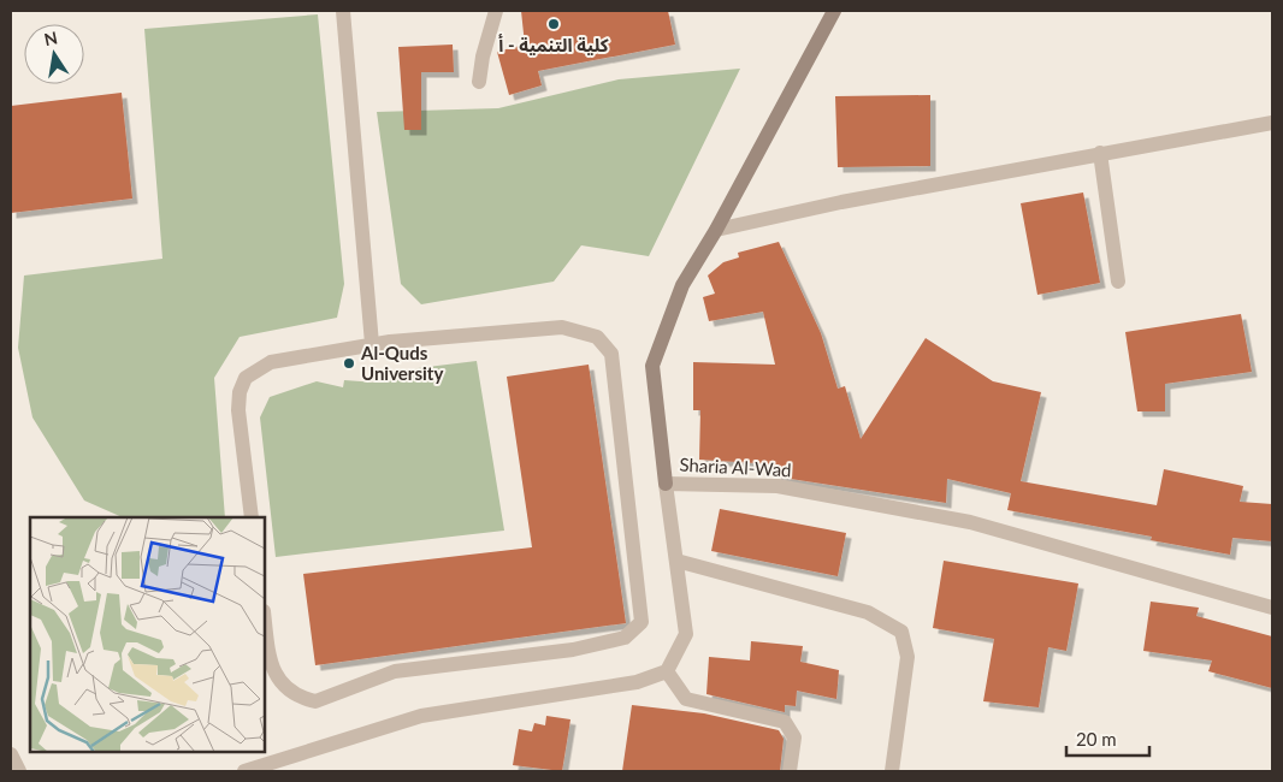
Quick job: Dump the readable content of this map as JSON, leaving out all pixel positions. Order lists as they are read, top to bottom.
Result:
{
  "streets": {
    "street": ["Sharia Al-Wad"]
  },
  "places": ["كلية التنمية - أ", "Al-Quds University"],
  "scale_bar": "20 m",
  "north": "top"
}
